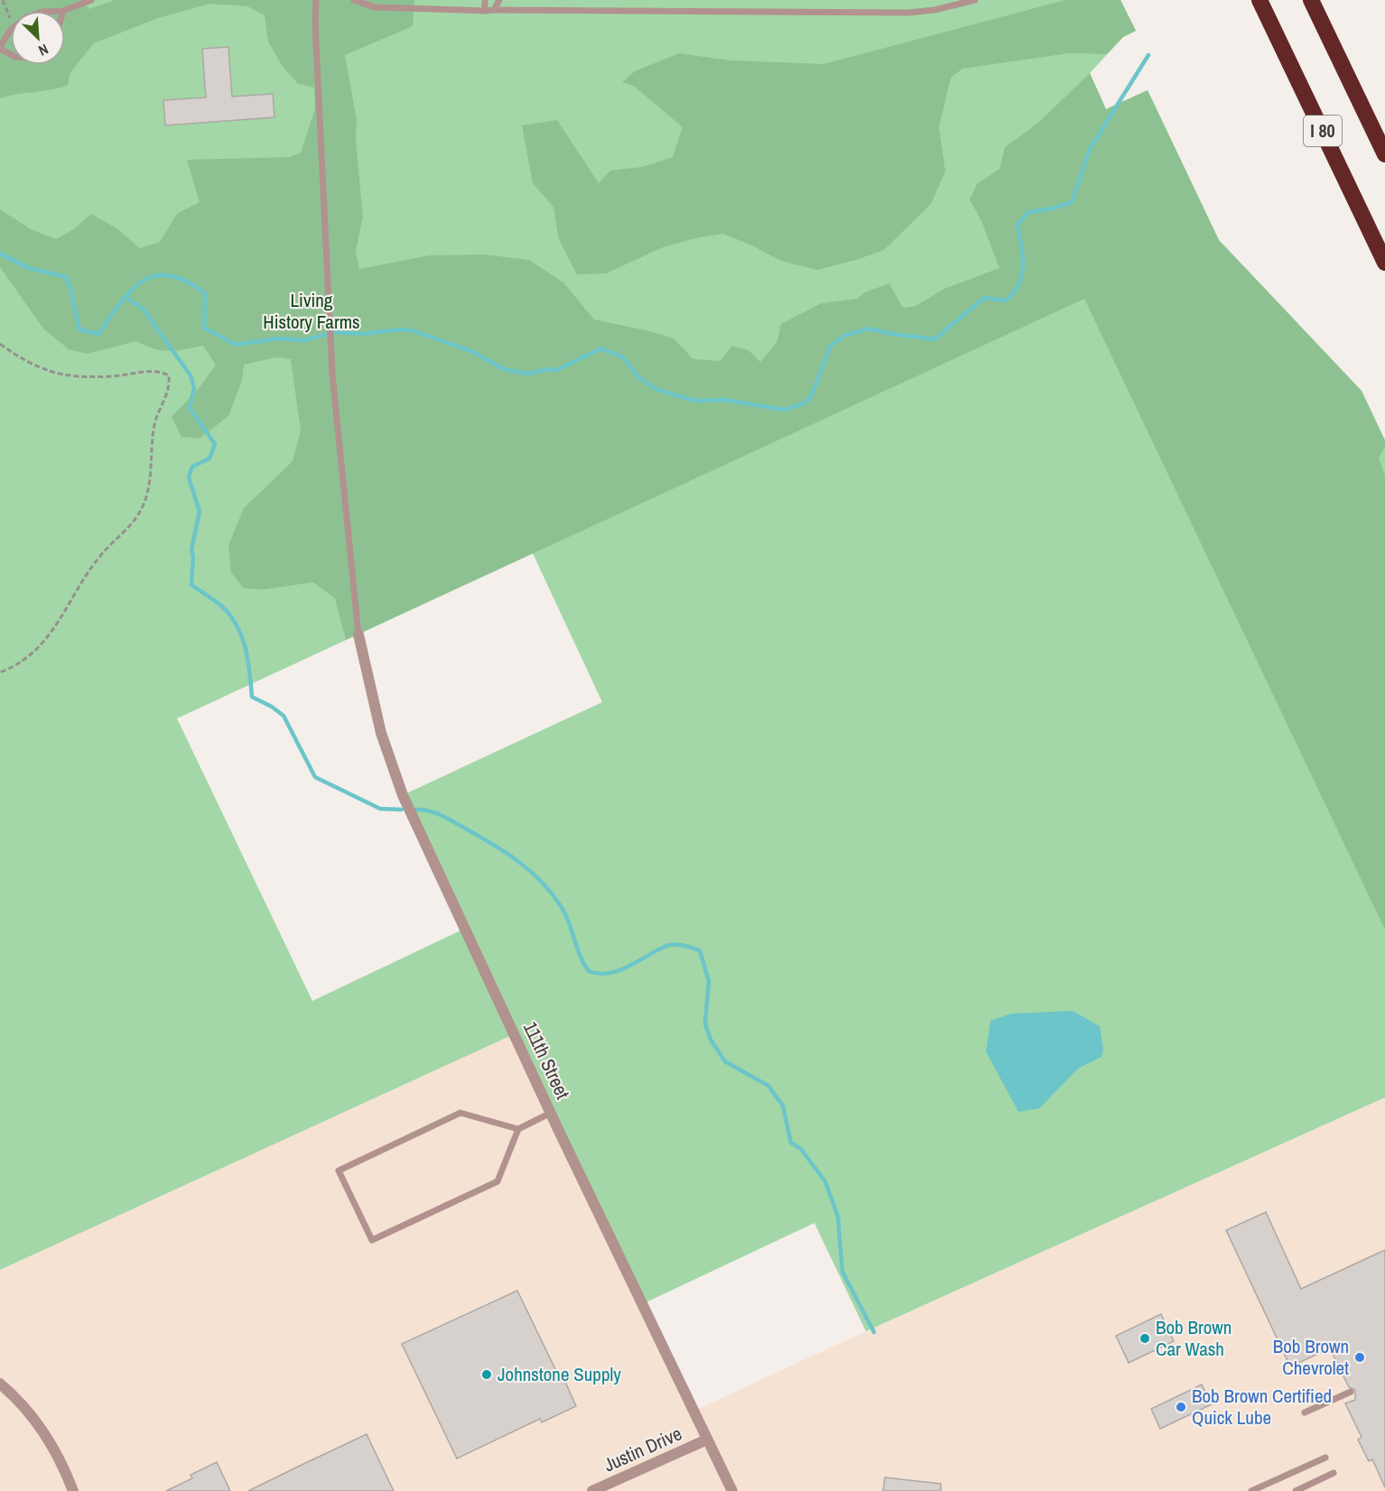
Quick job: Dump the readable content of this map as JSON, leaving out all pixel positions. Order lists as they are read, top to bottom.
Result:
{
  "streets": {
    "highway": ["I 80"],
    "street": ["111th Street", "Justin Drive"]
  },
  "crossings": [
    ["111th Street", "Justin Drive"]
  ],
  "parks": ["Living History Farms"],
  "places": [
    "Bob Brown Car Wash",
    "Bob Brown Chevrolet",
    "Johnstone Supply",
    "Bob Brown Certified Quick Lube"
  ],
  "north": "bottom right"
}
